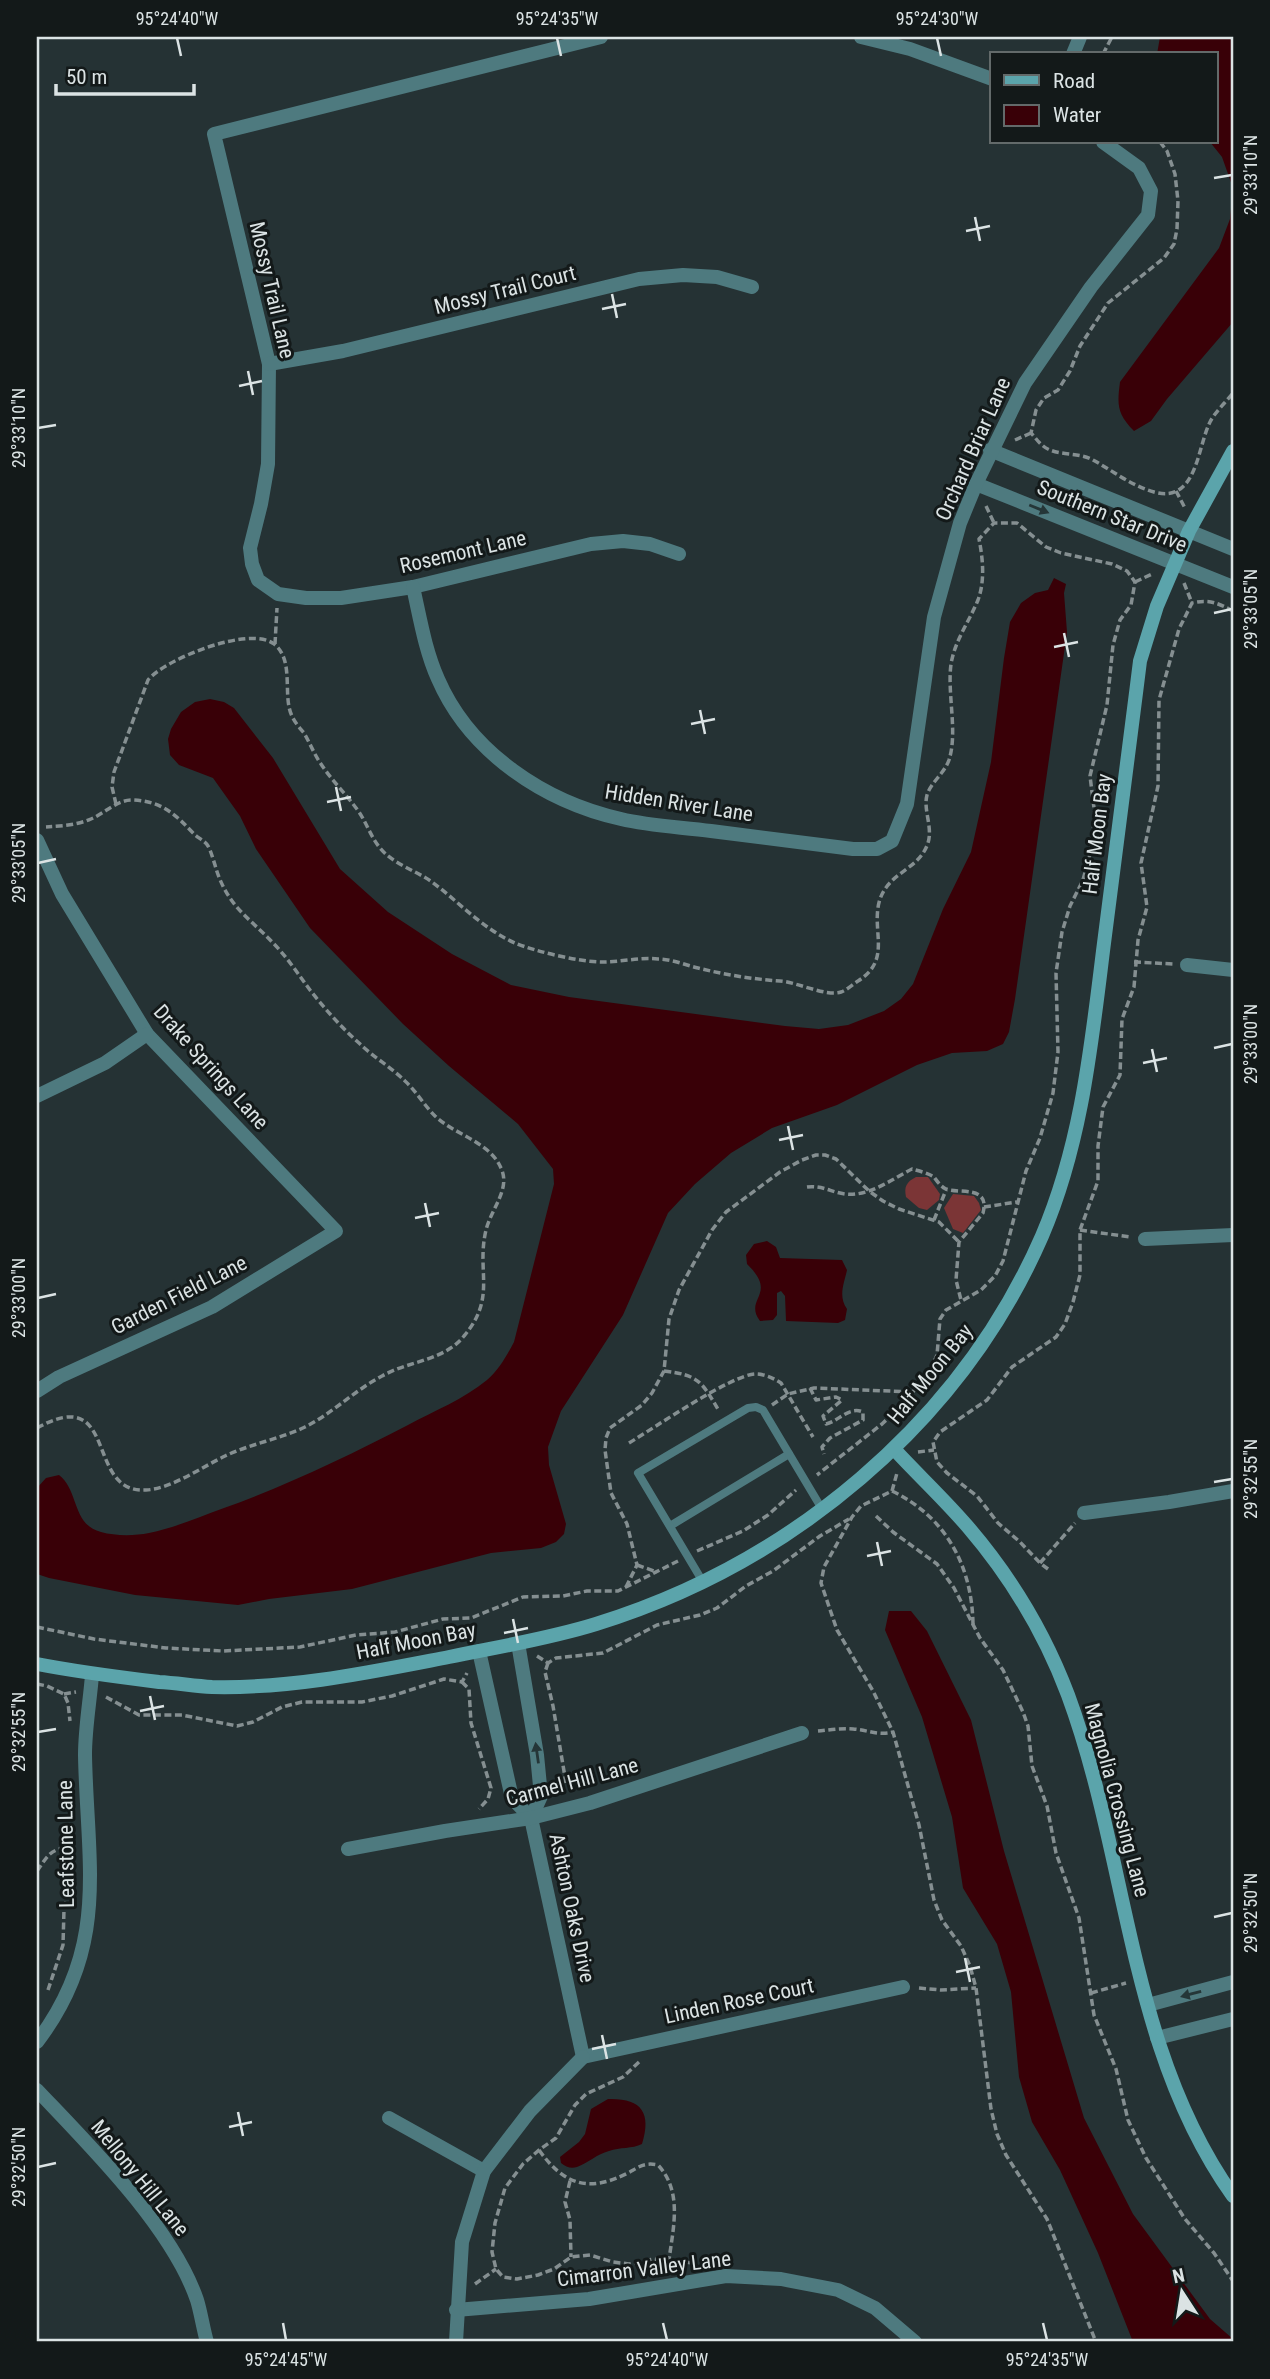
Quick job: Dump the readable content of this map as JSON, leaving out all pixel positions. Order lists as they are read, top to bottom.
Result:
{
  "streets": {
    "street": [
      "Mossy Trail Lane",
      "Mossy Trail Court",
      "Orchard Briar Lane",
      "Southern Star Drive",
      "Rosemont Lane",
      "Hidden River Lane",
      "Half Moon Bay",
      "Drake Springs Lane",
      "Garden Field Lane",
      "Carmel Hill Lane",
      "Magnolia Crossing Lane",
      "Leafstone Lane",
      "Ashton Oaks Drive",
      "Linden Rose Court",
      "Mellony Hill Lane",
      "Cimarron Valley Lane"
    ]
  },
  "crossings": [
    ["Mossy Trail Lane", "Mossy Trail Court"],
    ["Mossy Trail Lane", "Rosemont Lane"],
    ["Orchard Briar Lane", "Southern Star Drive"],
    ["Orchard Briar Lane", "Hidden River Lane"],
    ["Southern Star Drive", "Half Moon Bay"],
    ["Rosemont Lane", "Hidden River Lane"],
    ["Half Moon Bay", "Magnolia Crossing Lane"],
    ["Half Moon Bay", "Leafstone Lane"],
    ["Half Moon Bay", "Ashton Oaks Drive"],
    ["Drake Springs Lane", "Garden Field Lane"],
    ["Carmel Hill Lane", "Ashton Oaks Drive"],
    ["Ashton Oaks Drive", "Linden Rose Court"]
  ],
  "legend": ["Road", "Water"],
  "scale_bar": "50 m",
  "north": "top",
  "coordinates": [
    "95°24'40\"W",
    "95°24'35\"W",
    "95°24'30\"W",
    "29°33'10\"N",
    "29°33'05\"N",
    "29°33'00\"N",
    "29°32'55\"N",
    "29°32'50\"N",
    "95°24'45\"W"
  ]
}
